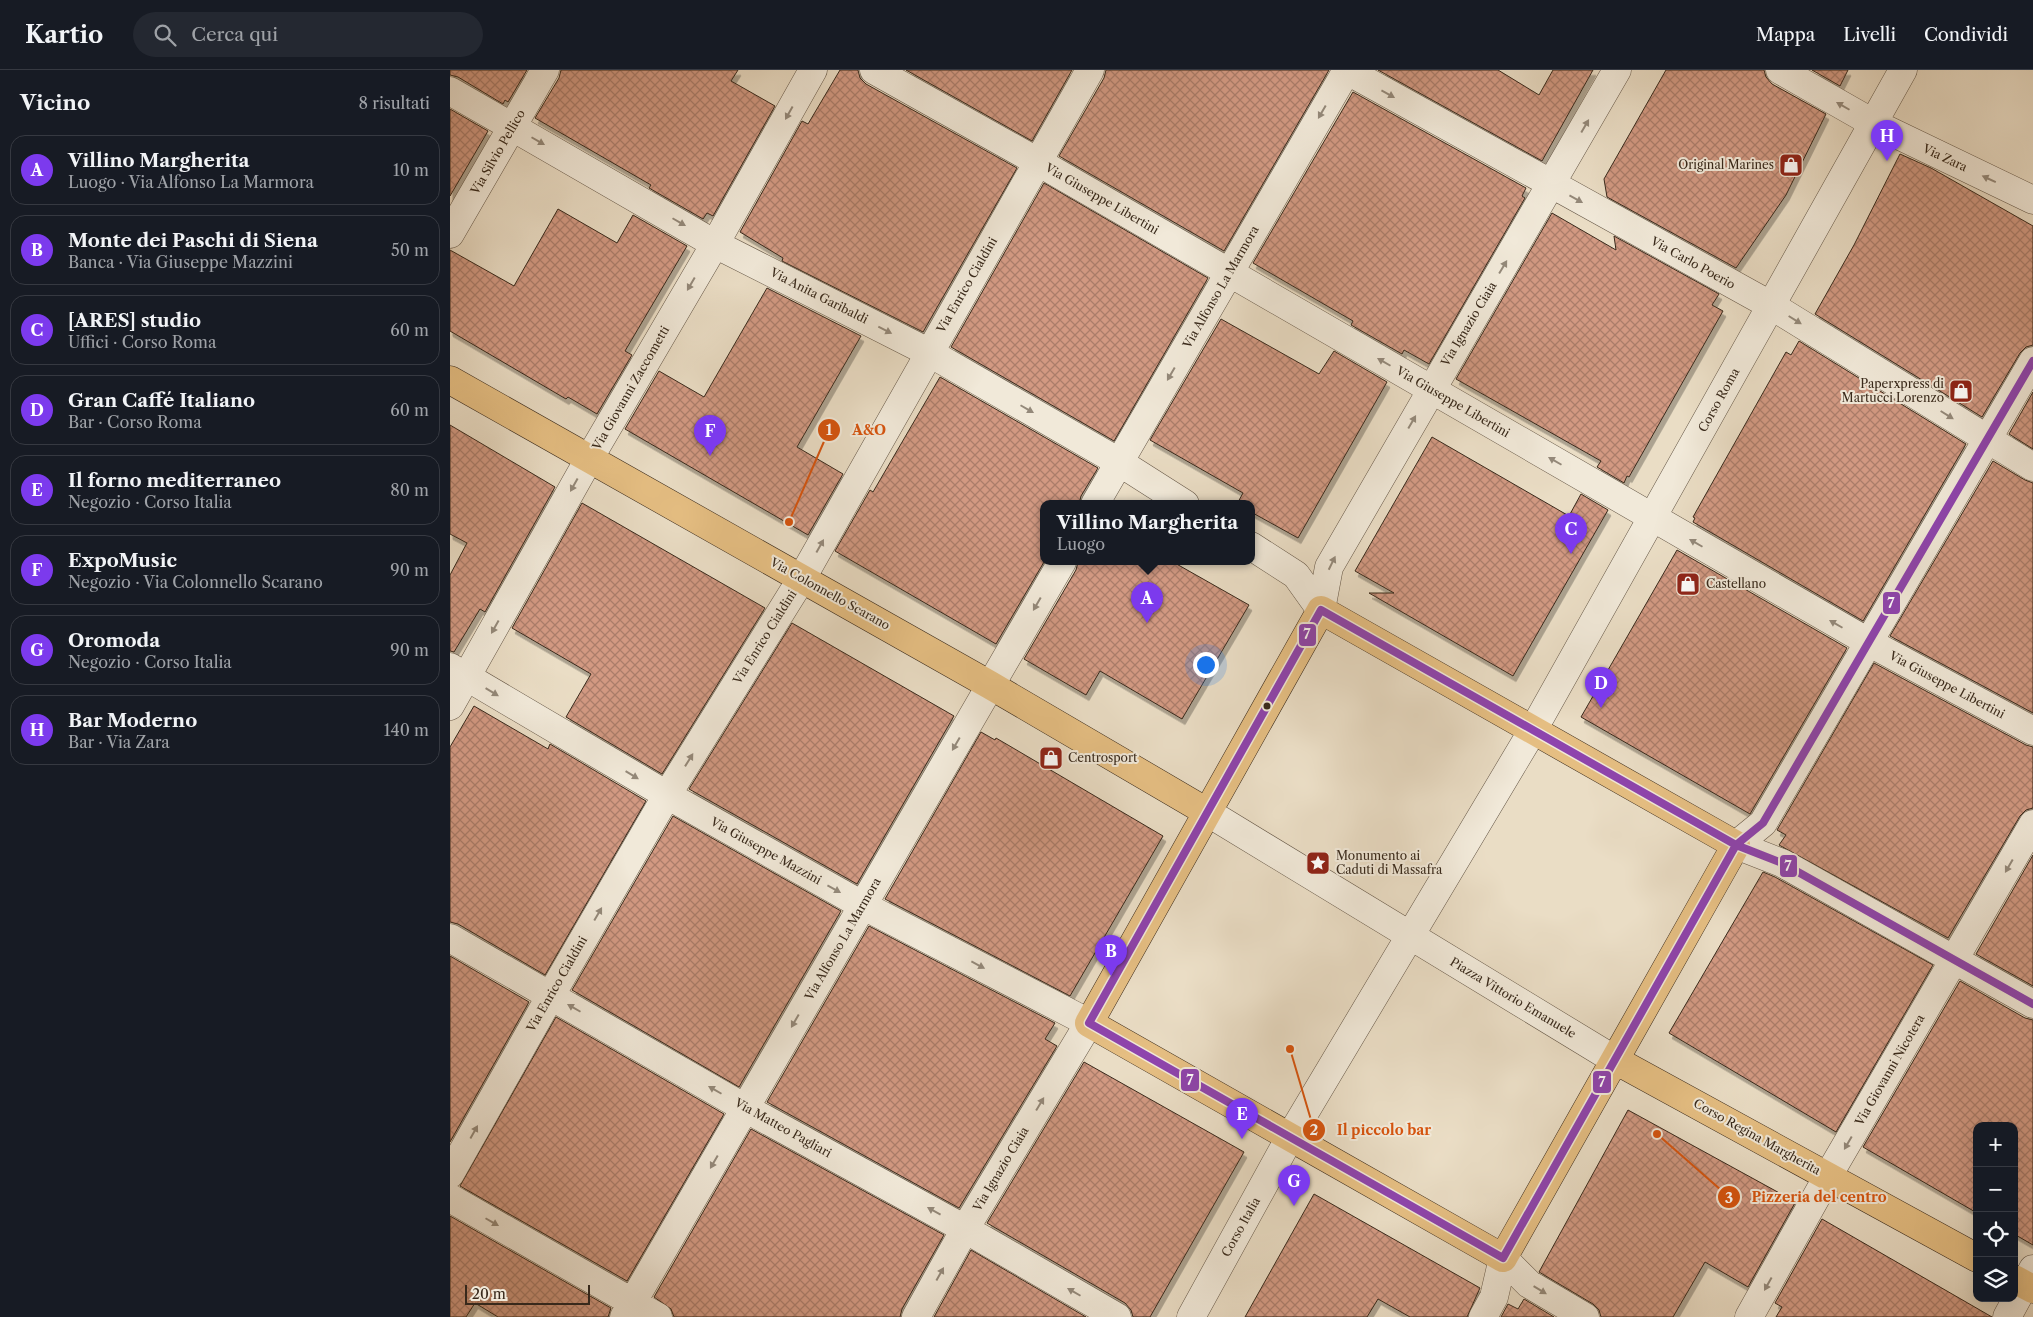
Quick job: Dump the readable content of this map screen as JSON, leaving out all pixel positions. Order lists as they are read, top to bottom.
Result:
{
  "streets": {
    "main road": ["Via Colonnello Scarano", "Corso Regina Margherita"],
    "street": [
      "Via Silvio Pellico",
      "Via Zara",
      "Via Giuseppe Libertini",
      "Via Carlo Poerio",
      "Via Enrico Cialdini",
      "Via Alfonso La Marmora",
      "Via Anita Garibaldi",
      "Via Ignazio Ciaia",
      "Via Giovanni Zaccometti",
      "Corso Roma",
      "Via Giuseppe Mazzini",
      "Piazza Vittorio Emanuele",
      "Via Giovanni Nicotera",
      "Via Matteo Pagliari",
      "Corso Italia"
    ]
  },
  "crossings": [
    ["Via Silvio Pellico", "Via Anita Garibaldi"],
    ["Via Zara", "Corso Roma"],
    ["Via Giuseppe Libertini", "Via Enrico Cialdini"],
    ["Via Giuseppe Libertini", "Via Alfonso La Marmora"],
    ["Via Giuseppe Libertini", "Via Ignazio Ciaia"],
    ["Via Giuseppe Libertini", "Corso Roma"],
    ["Via Carlo Poerio", "Via Alfonso La Marmora"],
    ["Via Carlo Poerio", "Via Ignazio Ciaia"],
    ["Via Carlo Poerio", "Corso Roma"],
    ["Via Enrico Cialdini", "Via Anita Garibaldi"],
    ["Via Enrico Cialdini", "Via Colonnello Scarano"],
    ["Via Enrico Cialdini", "Via Giuseppe Mazzini"],
    ["Via Enrico Cialdini", "Via Matteo Pagliari"],
    ["Via Alfonso La Marmora", "Via Anita Garibaldi"],
    ["Via Alfonso La Marmora", "Via Colonnello Scarano"],
    ["Via Alfonso La Marmora", "Via Giuseppe Mazzini"],
    ["Via Alfonso La Marmora", "Via Matteo Pagliari"],
    ["Via Anita Garibaldi", "Via Giovanni Zaccometti"],
    ["Via Ignazio Ciaia", "Via Giuseppe Mazzini"],
    ["Via Ignazio Ciaia", "Via Matteo Pagliari"],
    ["Via Giovanni Zaccometti", "Via Colonnello Scarano"],
    ["Via Giovanni Zaccometti", "Via Giuseppe Mazzini"],
    ["Via Colonnello Scarano", "Piazza Vittorio Emanuele"],
    ["Piazza Vittorio Emanuele", "Corso Regina Margherita"],
    ["Via Giovanni Nicotera", "Corso Regina Margherita"]
  ],
  "one_way": [
    "Via Zara",
    "Via Giuseppe Libertini",
    "Via Carlo Poerio",
    "Via Enrico Cialdini",
    "Via Alfonso La Marmora",
    "Via Anita Garibaldi",
    "Via Ignazio Ciaia",
    "Via Giovanni Zaccometti",
    "Via Giuseppe Mazzini"
  ],
  "places": {
    "shop": [
      "Original Marines",
      "Paperxpress di Martucci Lorenzo",
      "Castellano",
      "Centrosport"
    ],
    "other": ["A&O", "Il piccolo bar", "Pizzeria del centro"],
    "place": ["Monumento ai Caduti di Massafra"]
  },
  "lines": ["transit line 7"],
  "scale_bar": "20 m",
  "page": {
    "header": "Kartio",
    "search": "Cerca qui",
    "nav": ["Mappa", "Livelli", "Condividi"],
    "heading": ["Vicino", "8 risultati"],
    "pins": [
      "H",
      "F",
      "C",
      "A",
      "D",
      "B",
      "E",
      "G"
    ],
    "list": [
      {
        "mark": "A",
        "name": "Villino Margherita",
        "note": "Luogo · Via Alfonso La Marmora",
        "value": "10 m"
      },
      {
        "mark": "B",
        "name": "Monte dei Paschi di Siena",
        "note": "Banca · Via Giuseppe Mazzini",
        "value": "50 m"
      },
      {
        "mark": "C",
        "name": "[ARES] studio",
        "note": "Uffici · Corso Roma",
        "value": "60 m"
      },
      {
        "mark": "D",
        "name": "Gran Caffé Italiano",
        "note": "Bar · Corso Roma",
        "value": "60 m"
      },
      {
        "mark": "E",
        "name": "Il forno mediterraneo",
        "note": "Negozio · Corso Italia",
        "value": "80 m"
      },
      {
        "mark": "F",
        "name": "ExpoMusic",
        "note": "Negozio · Via Colonnello Scarano",
        "value": "90 m"
      },
      {
        "mark": "G",
        "name": "Oromoda",
        "note": "Negozio · Corso Italia",
        "value": "90 m"
      },
      {
        "mark": "H",
        "name": "Bar Moderno",
        "note": "Bar · Via Zara",
        "value": "140 m"
      }
    ],
    "popup": ["Villino Margherita", "Luogo"],
    "map_buttons": ["+", "−"],
    "scale": "20 m"
  }
}
